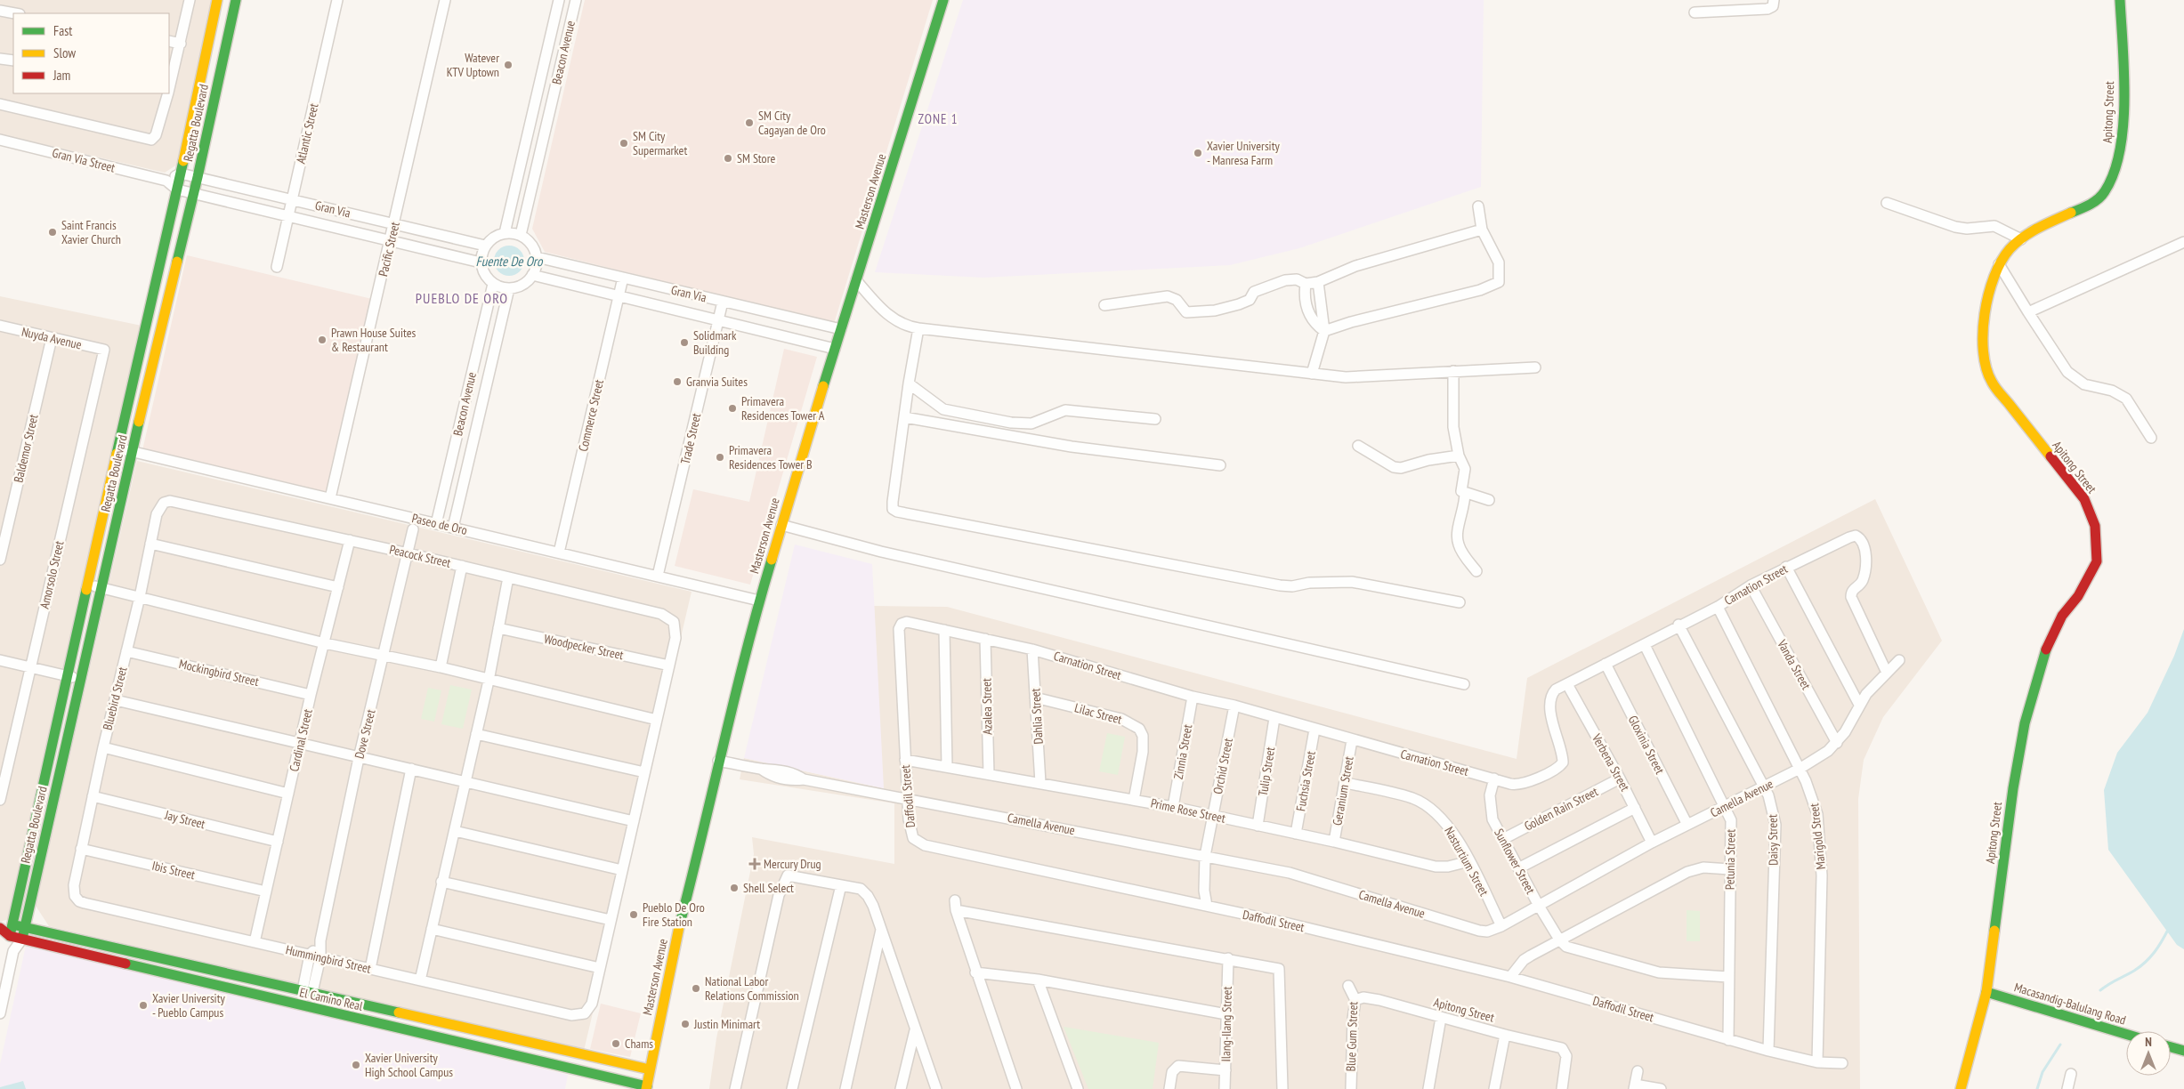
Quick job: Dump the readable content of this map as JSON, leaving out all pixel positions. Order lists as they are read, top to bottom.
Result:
{
  "streets": {
    "street": [
      "Beacon Avenue",
      "Apitong Street",
      "Regatta Boulevard",
      "Atlantic Street",
      "Gran Via Street",
      "Masterson Avenue",
      "Gran Via",
      "Pacific Street",
      "Nuyda Avenue",
      "Commerce Street",
      "Trade Street",
      "Baldemor Street",
      "Paseo de Oro",
      "Peacock Street",
      "Amorsolo Street",
      "Carnation Street",
      "Woodpecker Street",
      "Vanda Street",
      "Mockingbird Street",
      "Bluebird Street",
      "Azalea Street",
      "Lilac Street",
      "Dahlia Street",
      "Dove Street",
      "Cardinal Street",
      "Gloxinia Street",
      "Zinnia Street",
      "Verbena Street",
      "Orchid Street",
      "Tulip Street",
      "Fuchsia Street",
      "Geranium Street",
      "Daffodil Street",
      "Camella Avenue",
      "Golden Rain Street",
      "Prime Rose Street",
      "Jay Street",
      "Marigold Street",
      "Daisy Street",
      "Petunia Street",
      "Nasturtium Street",
      "Sunflower Street",
      "Ibis Street",
      "Hummingbird Street",
      "El Camino Real",
      "Macasandig-Balulang Road",
      "Ilang-Ilang Street",
      "Blue Gum Street"
    ]
  },
  "crossings": [
    ["Beacon Avenue", "Gran Via"],
    ["Beacon Avenue", "Paseo de Oro"],
    ["Apitong Street", "Macasandig-Balulang Road"],
    ["Apitong Street", "Blue Gum Street"],
    ["Regatta Boulevard", "Gran Via Street"],
    ["Regatta Boulevard", "Gran Via"],
    ["Regatta Boulevard", "Paseo de Oro"],
    ["Regatta Boulevard", "El Camino Real"],
    ["Atlantic Street", "Gran Via"],
    ["Gran Via Street", "Gran Via"],
    ["Masterson Avenue", "Gran Via"],
    ["Masterson Avenue", "Paseo de Oro"],
    ["Masterson Avenue", "Camella Avenue"],
    ["Masterson Avenue", "El Camino Real"],
    ["Gran Via", "Pacific Street"],
    ["Gran Via", "Commerce Street"],
    ["Gran Via", "Trade Street"],
    ["Pacific Street", "Paseo de Oro"],
    ["Nuyda Avenue", "Baldemor Street"],
    ["Nuyda Avenue", "Amorsolo Street"],
    ["Commerce Street", "Paseo de Oro"],
    ["Trade Street", "Paseo de Oro"],
    ["Peacock Street", "Woodpecker Street"],
    ["Peacock Street", "Bluebird Street"],
    ["Peacock Street", "Dove Street"],
    ["Peacock Street", "Cardinal Street"],
    ["Carnation Street", "Vanda Street"],
    ["Carnation Street", "Azalea Street"],
    ["Carnation Street", "Dahlia Street"],
    ["Carnation Street", "Gloxinia Street"],
    ["Carnation Street", "Zinnia Street"],
    ["Carnation Street", "Verbena Street"],
    ["Carnation Street", "Orchid Street"],
    ["Carnation Street", "Tulip Street"],
    ["Carnation Street", "Fuchsia Street"],
    ["Carnation Street", "Geranium Street"],
    ["Carnation Street", "Daffodil Street"],
    ["Carnation Street", "Camella Avenue"],
    ["Carnation Street", "Marigold Street"],
    ["Carnation Street", "Daisy Street"],
    ["Carnation Street", "Petunia Street"],
    ["Carnation Street", "Sunflower Street"],
    ["Vanda Street", "Camella Avenue"],
    ["Mockingbird Street", "Bluebird Street"],
    ["Mockingbird Street", "Cardinal Street"],
    ["Bluebird Street", "Jay Street"],
    ["Bluebird Street", "Ibis Street"],
    ["Bluebird Street", "Hummingbird Street"],
    ["Azalea Street", "Prime Rose Street"],
    ["Lilac Street", "Dahlia Street"],
    ["Lilac Street", "Prime Rose Street"],
    ["Dahlia Street", "Prime Rose Street"],
    ["Dove Street", "Hummingbird Street"],
    ["Dove Street", "El Camino Real"],
    ["Cardinal Street", "Jay Street"],
    ["Cardinal Street", "Ibis Street"],
    ["Cardinal Street", "Hummingbird Street"],
    ["Gloxinia Street", "Camella Avenue"],
    ["Zinnia Street", "Prime Rose Street"],
    ["Verbena Street", "Camella Avenue"],
    ["Verbena Street", "Golden Rain Street"],
    ["Orchid Street", "Daffodil Street"],
    ["Orchid Street", "Camella Avenue"],
    ["Orchid Street", "Prime Rose Street"],
    ["Tulip Street", "Prime Rose Street"],
    ["Fuchsia Street", "Prime Rose Street"],
    ["Geranium Street", "Prime Rose Street"],
    ["Geranium Street", "Nasturtium Street"],
    ["Daffodil Street", "Camella Avenue"],
    ["Daffodil Street", "Prime Rose Street"],
    ["Daffodil Street", "Marigold Street"],
    ["Daffodil Street", "Daisy Street"],
    ["Daffodil Street", "Petunia Street"],
    ["Camella Avenue", "Marigold Street"],
    ["Camella Avenue", "Daisy Street"],
    ["Camella Avenue", "Petunia Street"],
    ["Camella Avenue", "Nasturtium Street"],
    ["Camella Avenue", "Sunflower Street"],
    ["Golden Rain Street", "Sunflower Street"],
    ["Prime Rose Street", "Nasturtium Street"]
  ],
  "districts": ["ZONE 1", "PUEBLO DE ORO"],
  "water": ["Fuente De Oro"],
  "places": {
    "other": [
      "Watever KTV Uptown",
      "SM City Cagayan de Oro",
      "SM City Supermarket",
      "Xavier University - Manresa Farm",
      "SM Store",
      "Saint Francis Xavier Church",
      "Prawn House Suites & Restaurant",
      "Solidmark Building",
      "Granvia Suites",
      "Primavera Residences Tower A",
      "Primavera Residences Tower B",
      "Shell Select",
      "Pueblo De Oro Fire Station",
      "National Labor Relations Commission",
      "Xavier University - Pueblo Campus",
      "Justin Minimart",
      "Chams",
      "Xavier University High School Campus"
    ],
    "health": ["Mercury Drug"]
  },
  "legend": ["Fast", "Slow", "Jam"],
  "north": "top"
}
